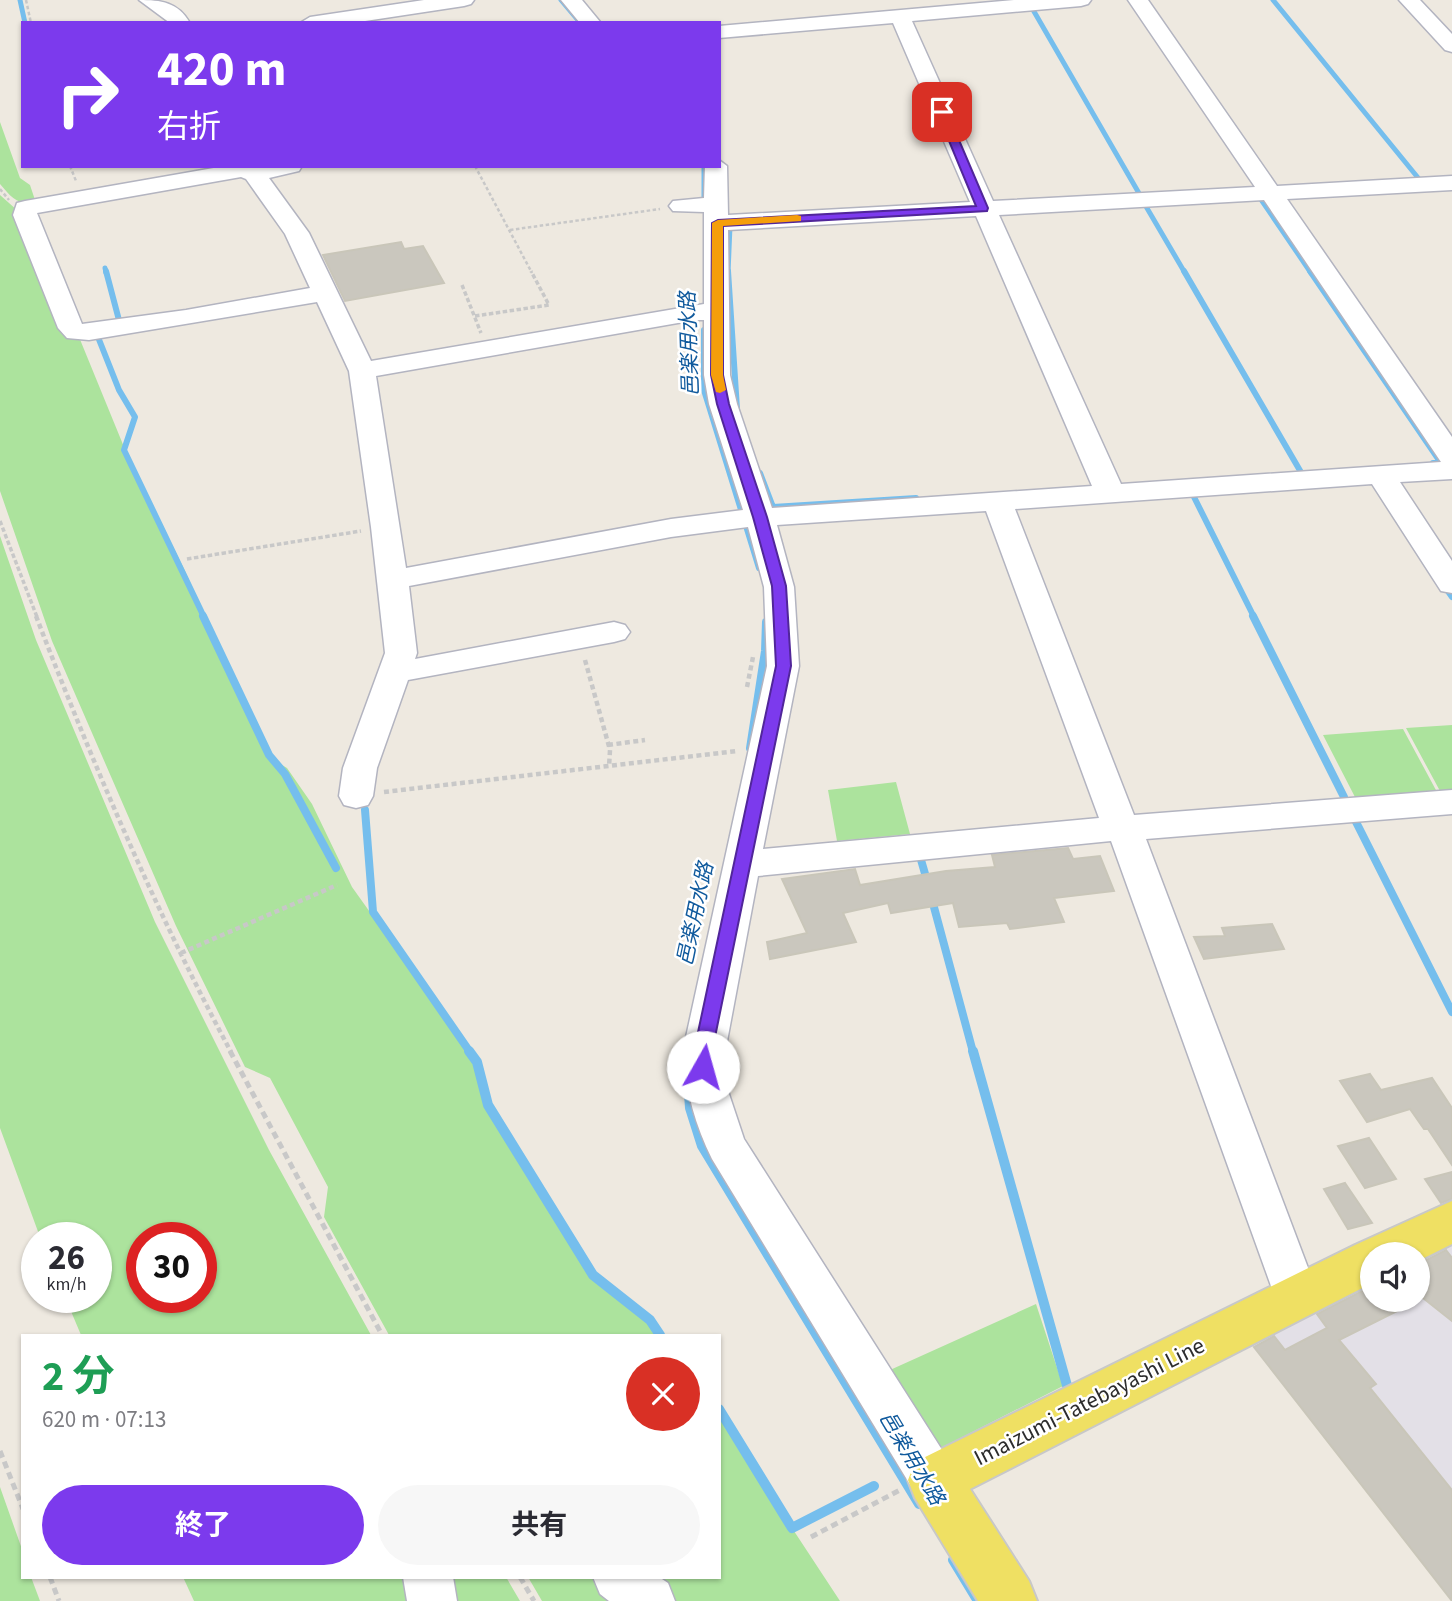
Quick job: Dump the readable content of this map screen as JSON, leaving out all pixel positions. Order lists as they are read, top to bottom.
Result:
{
  "streets": {
    "main road": ["Imaizumi-Tatebayashi Line"]
  },
  "water": ["邑楽用水路"],
  "page": {
    "turn": ["420 m", "右折"],
    "speed": "26 km/h",
    "limit": "30",
    "heading": ["2 分", "620 m · 07:13"],
    "buttons": ["終了", "共有"]
  }
}
